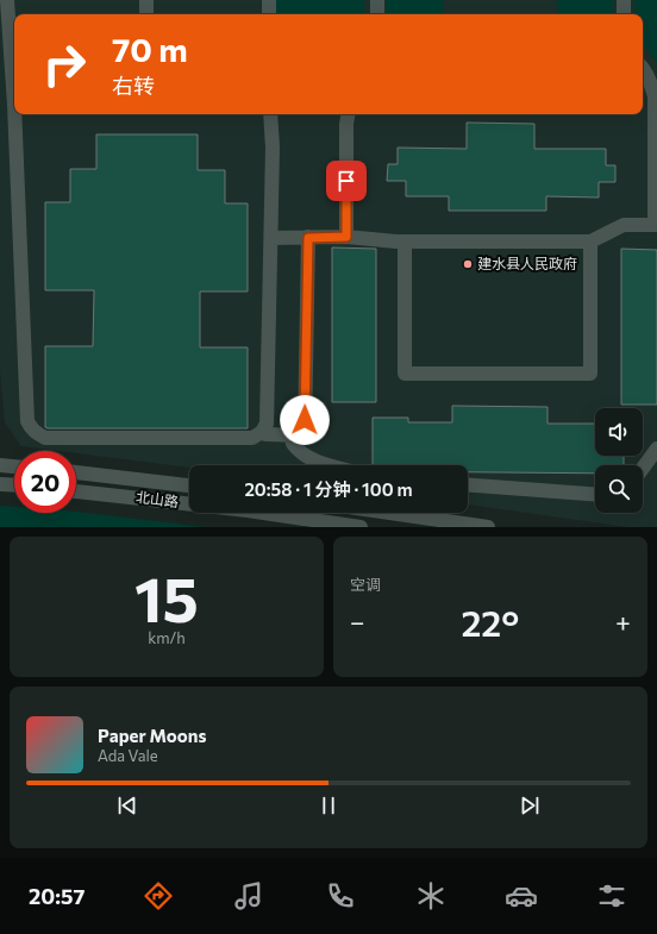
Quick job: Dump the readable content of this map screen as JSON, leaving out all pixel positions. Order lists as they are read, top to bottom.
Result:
{
  "streets": {
    "street": ["北山路"]
  },
  "places": ["建水县人民政府"],
  "page": {
    "turn": ["70 m", "右转"],
    "limit": "20",
    "trip": "20:58 · 1 分钟 · 100 m",
    "tile": [
      ["15", "km/h"],
      "空调"
    ],
    "heat": ["−", "22°", "+"],
    "song": ["Paper Moons", "Ada Vale"],
    "tabs": "20:57"
  }
}
